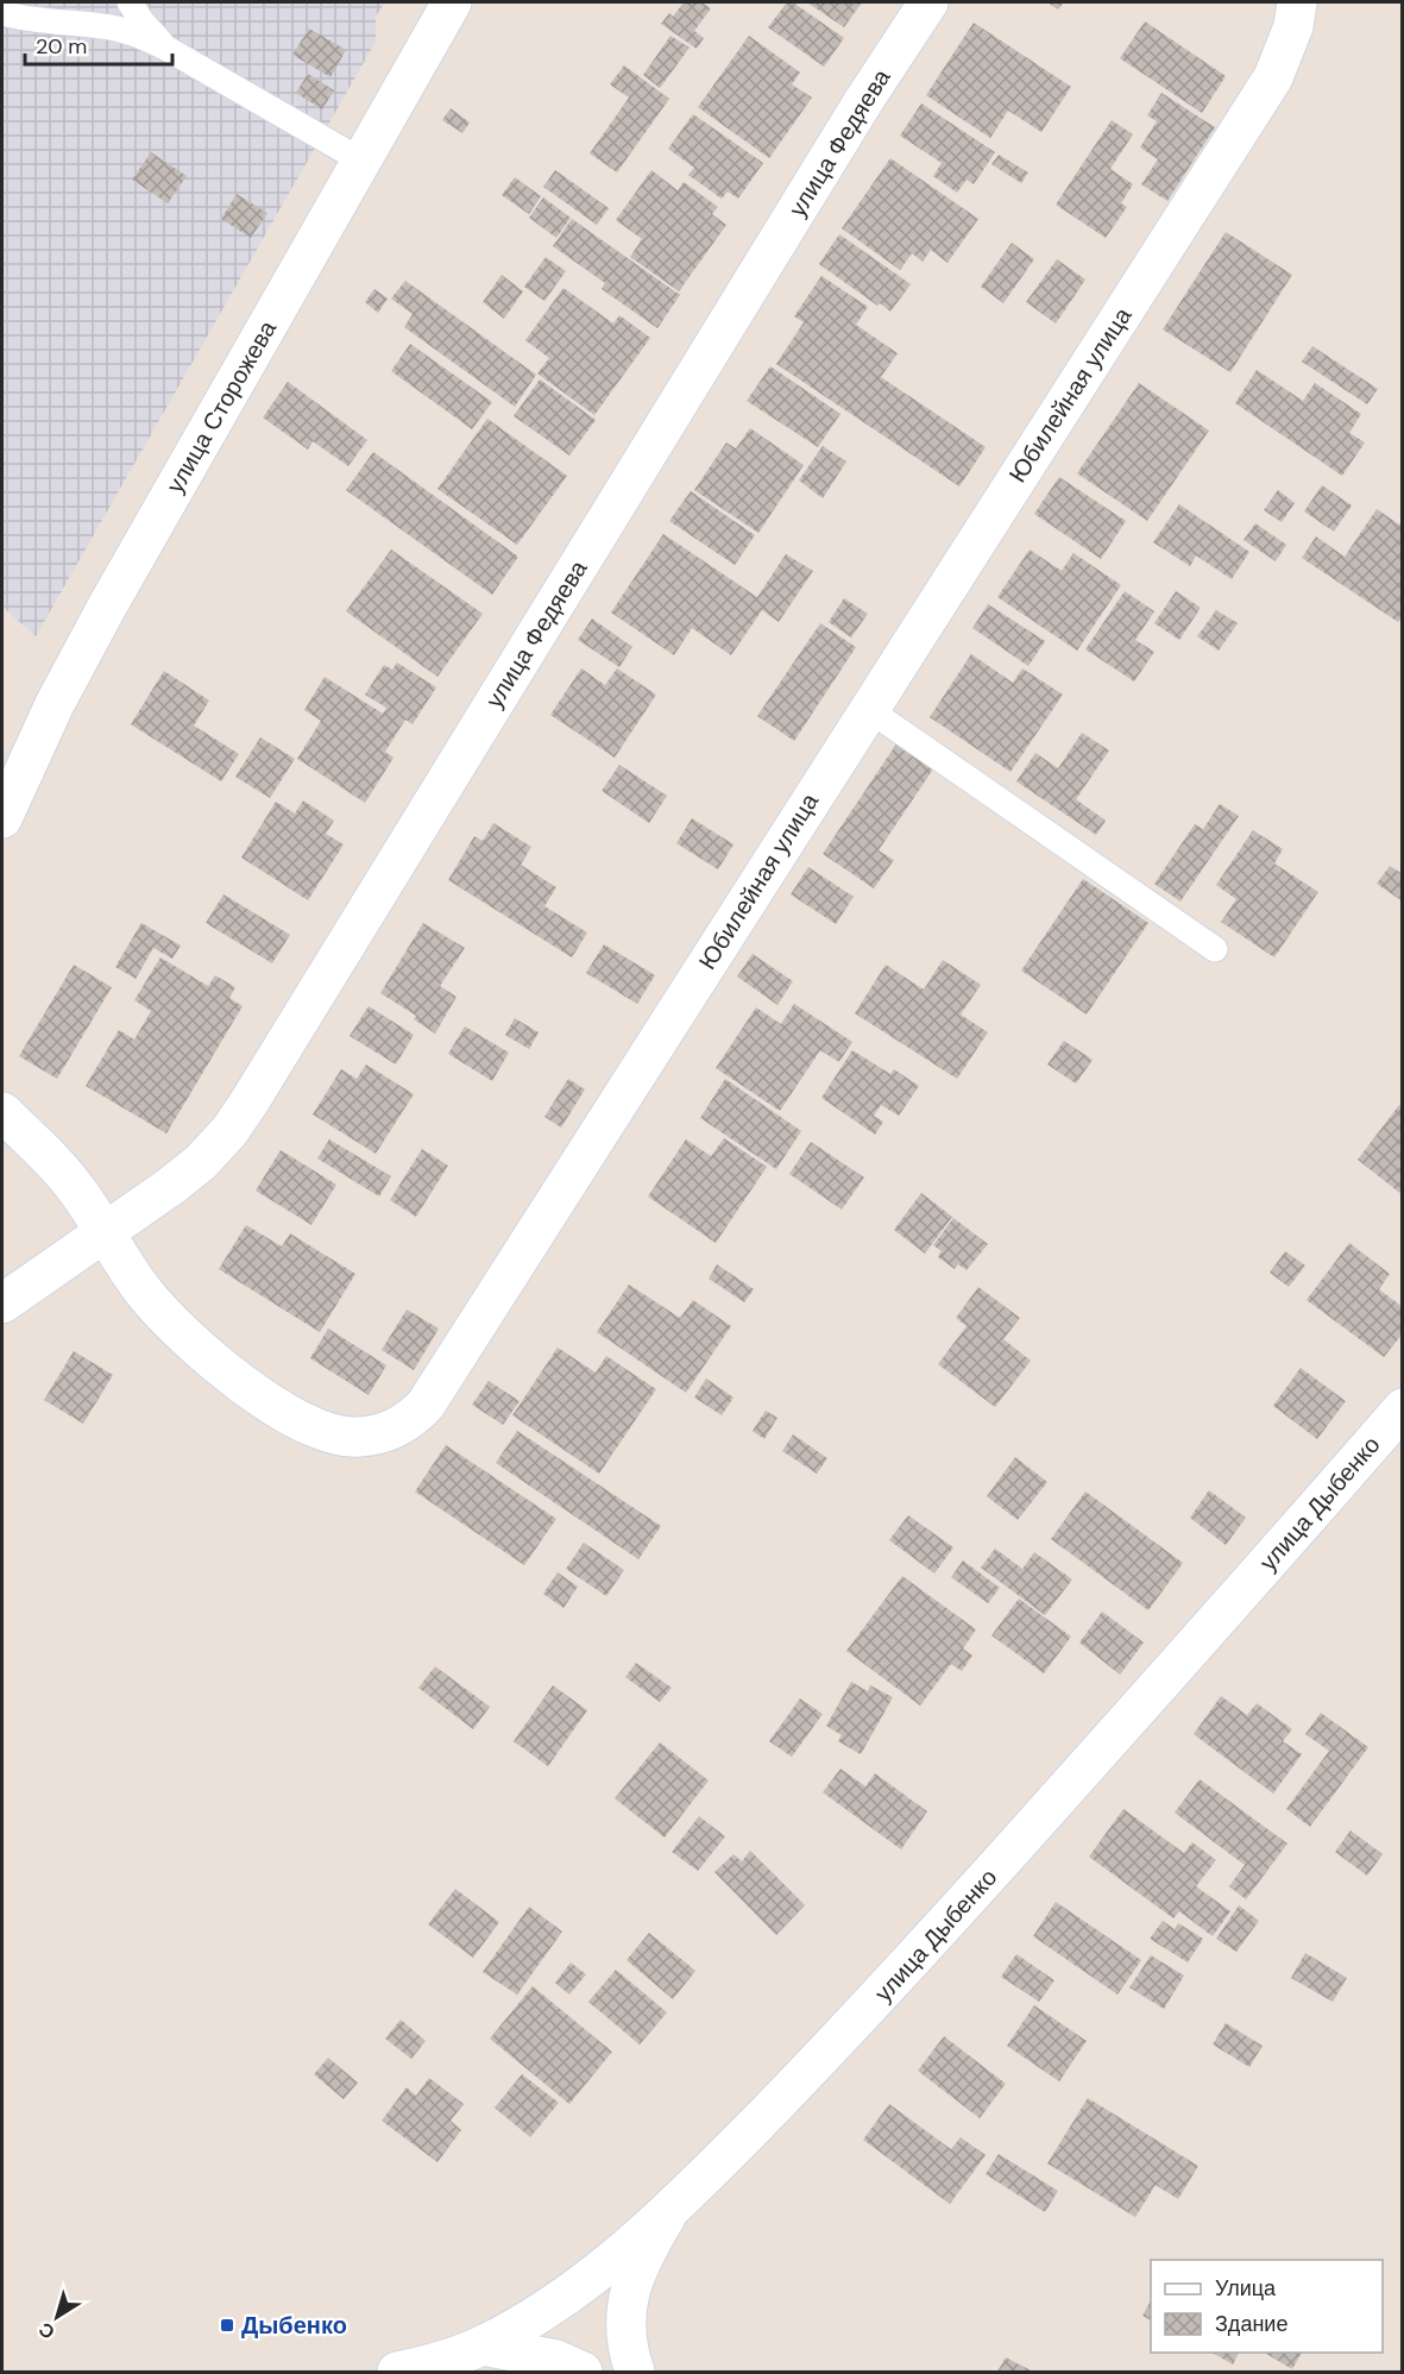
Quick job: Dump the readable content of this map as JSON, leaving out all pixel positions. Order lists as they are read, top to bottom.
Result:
{
  "streets": {
    "street": [
      "улица Федяева",
      "Юбилейная улица",
      "улица Сторожева",
      "улица Дыбенко"
    ]
  },
  "crossings": [
    ["улица Федяева", "Юбилейная улица"]
  ],
  "places": {
    "transit": ["Дыбенко"]
  },
  "legend": ["Улица", "Здание"],
  "scale_bar": "20 m",
  "north": "bottom left"
}
